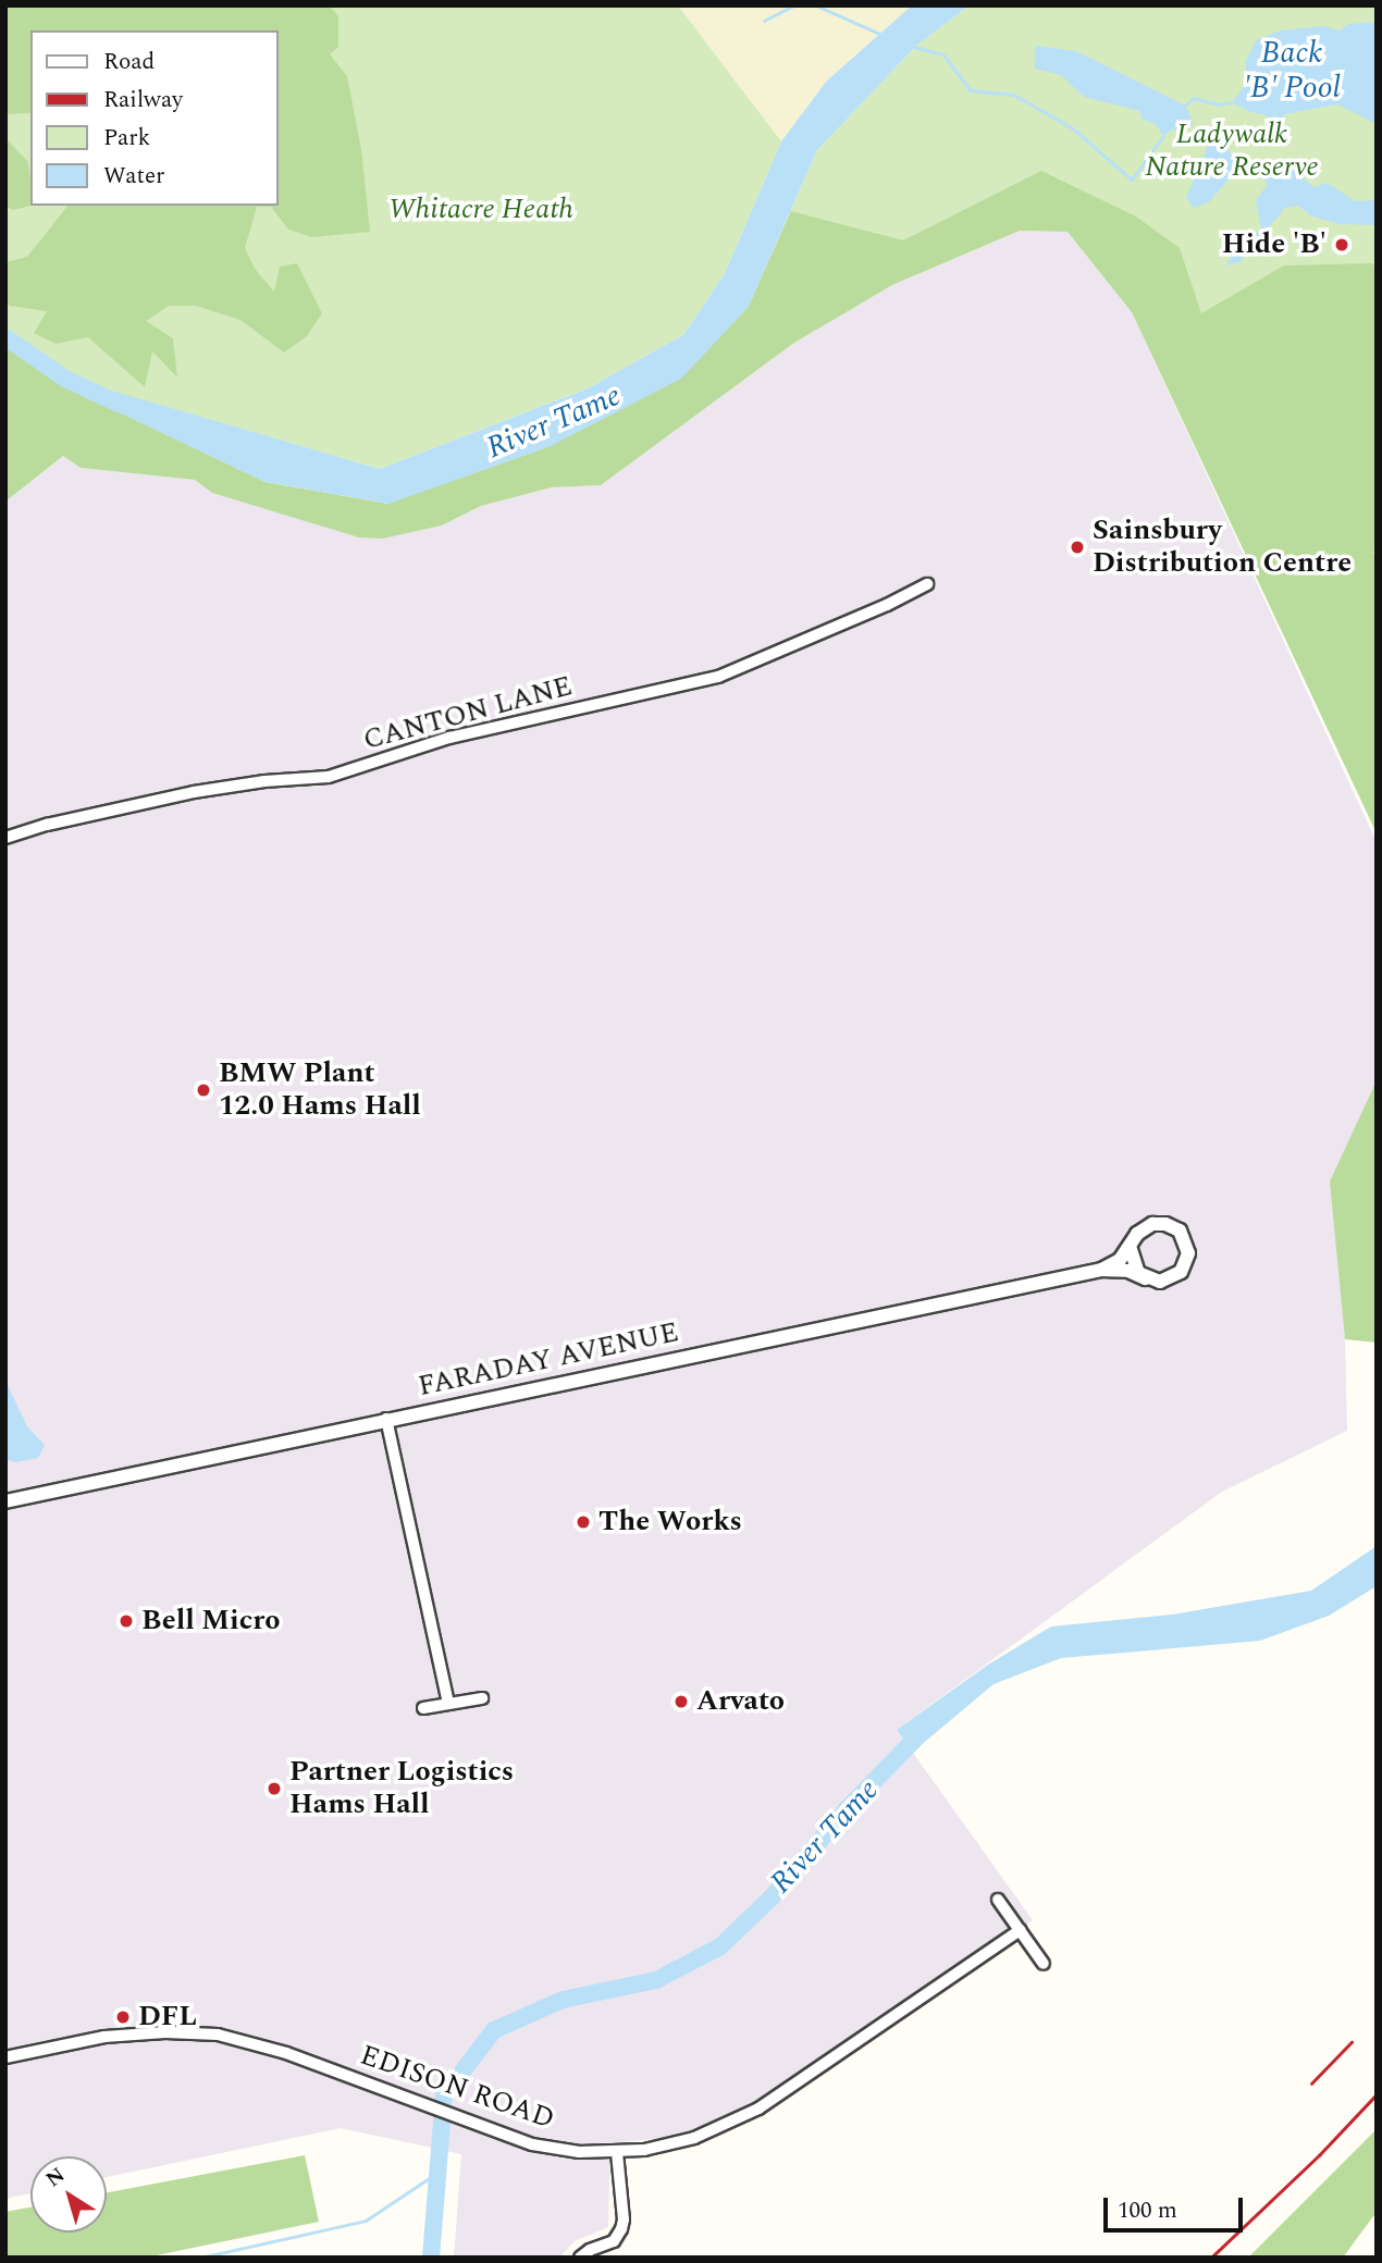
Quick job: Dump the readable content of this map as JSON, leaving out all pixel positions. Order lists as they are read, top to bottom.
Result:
{
  "streets": {
    "street": ["CANTON LANE", "FARADAY AVENUE", "EDISON ROAD"]
  },
  "water": ["Back 'B' Pool", "River Tame"],
  "parks": ["Ladywalk Nature Reserve", "Whitacre Heath"],
  "places": [
    "Hide 'B'",
    "Sainsbury Distribution Centre",
    "BMW Plant 12.0 Hams Hall",
    "The Works",
    "Bell Micro",
    "Arvato",
    "Partner Logistics Hams Hall",
    "DFL"
  ],
  "legend": [
    "Road",
    "Railway",
    "Park",
    "Water"
  ],
  "scale_bar": "100 m",
  "north": "top left"
}
